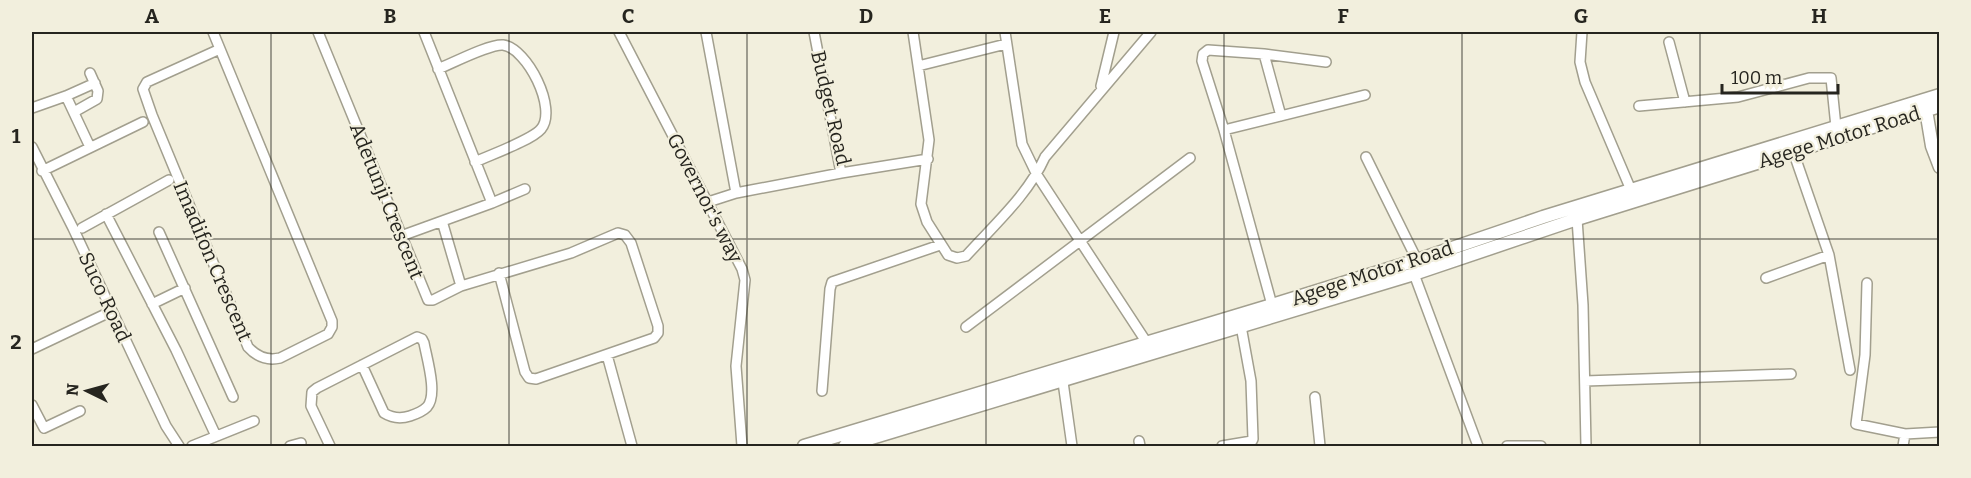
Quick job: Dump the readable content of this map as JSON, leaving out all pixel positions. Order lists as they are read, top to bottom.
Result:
{
  "streets": {
    "main road": ["Agege Motor Road"],
    "street": [
      "Budget Road",
      "Governor's way",
      "Adetunji Crescent",
      "Imadifon Crescent",
      "Suco Road"
    ]
  },
  "scale_bar": "100 m",
  "north": "left",
  "grid": {
    "columns": [
      "A",
      "B",
      "C",
      "D",
      "E",
      "F",
      "G",
      "H"
    ],
    "rows": ["1", "2"]
  }
}
